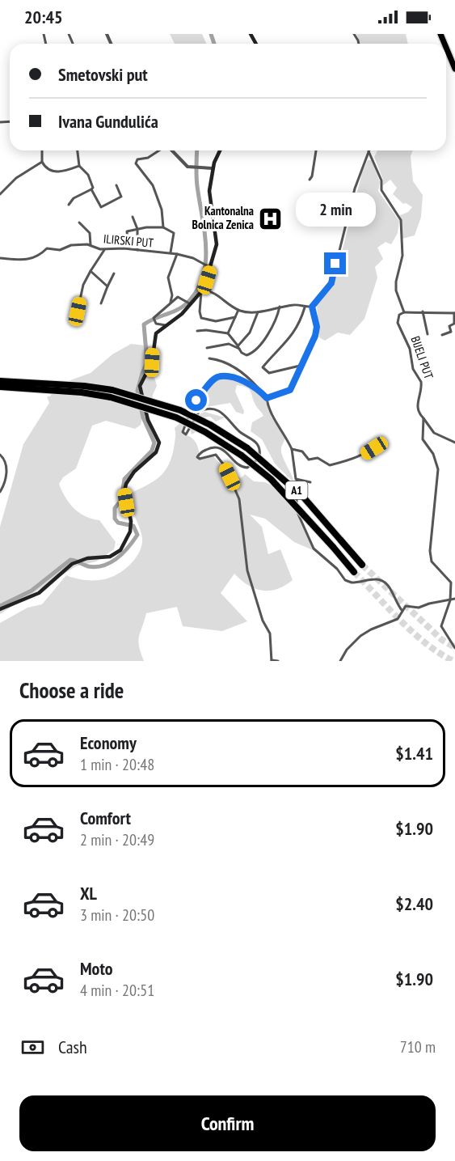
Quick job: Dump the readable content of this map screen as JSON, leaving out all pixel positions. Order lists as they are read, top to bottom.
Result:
{
  "streets": {
    "highway": ["A1"],
    "street": ["ILIRSKI PUT", "BIJELI PUT"]
  },
  "places": {
    "hospital": ["Kantonalna Bolnica Zenica"]
  },
  "page": {
    "status": "20:45",
    "banner": ["Smetovski put", "Ivana Gundulića"],
    "bubble": "2 min",
    "heading": "Choose a ride",
    "list": [
      {
        "name": "Economy",
        "note": "1 min · 20:48",
        "value": "$1.41"
      },
      {
        "name": "Comfort",
        "note": "2 min · 20:49",
        "value": "$1.90"
      },
      {
        "name": "XL",
        "note": "3 min · 20:50",
        "value": "$2.40"
      },
      {
        "name": "Moto",
        "note": "4 min · 20:51",
        "value": "$1.90"
      }
    ],
    "pay": ["Cash", "710 m"],
    "buttons": "Confirm"
  }
}
